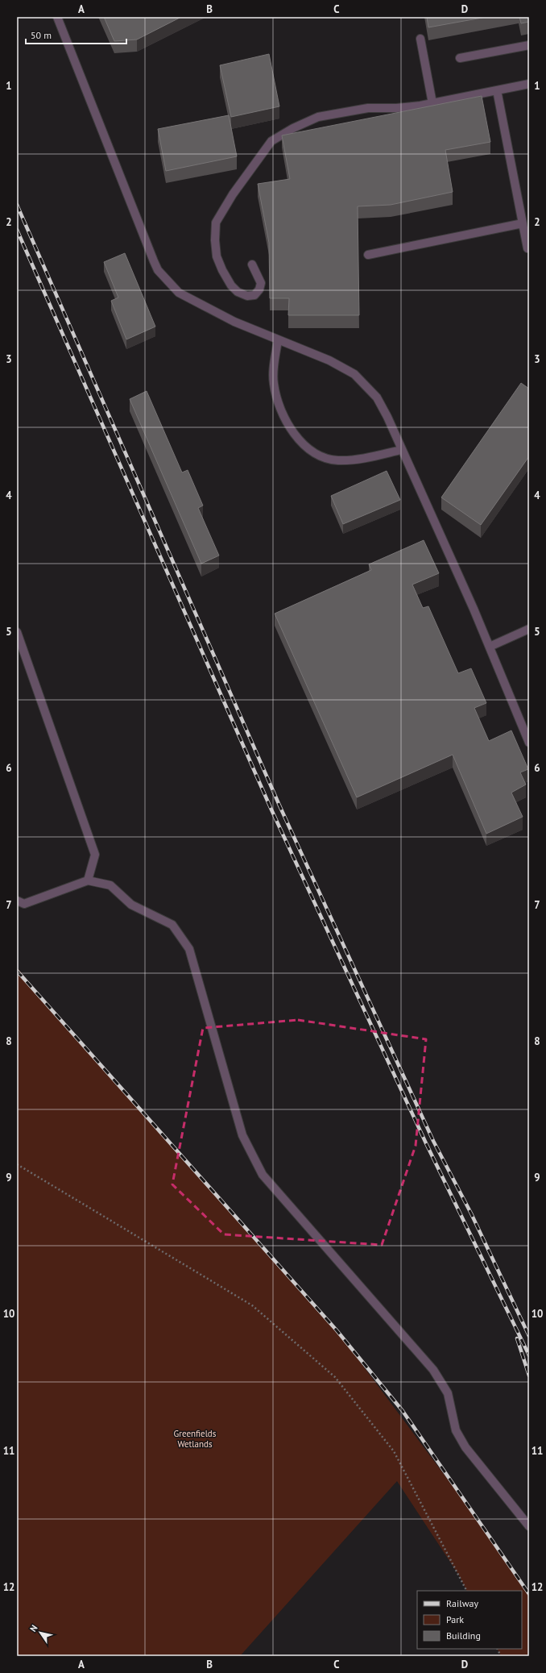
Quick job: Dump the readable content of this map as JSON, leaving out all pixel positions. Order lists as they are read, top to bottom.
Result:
{
  "parks": ["Greenfields Wetlands"],
  "legend": ["Railway", "Park", "Building"],
  "scale_bar": "50 m",
  "north": "top left",
  "grid": {
    "columns": [
      "A",
      "B",
      "C",
      "D"
    ],
    "rows": [
      "1",
      "2",
      "3",
      "4",
      "5",
      "6",
      "7",
      "8",
      "9",
      "10",
      "11",
      "12"
    ]
  }
}
